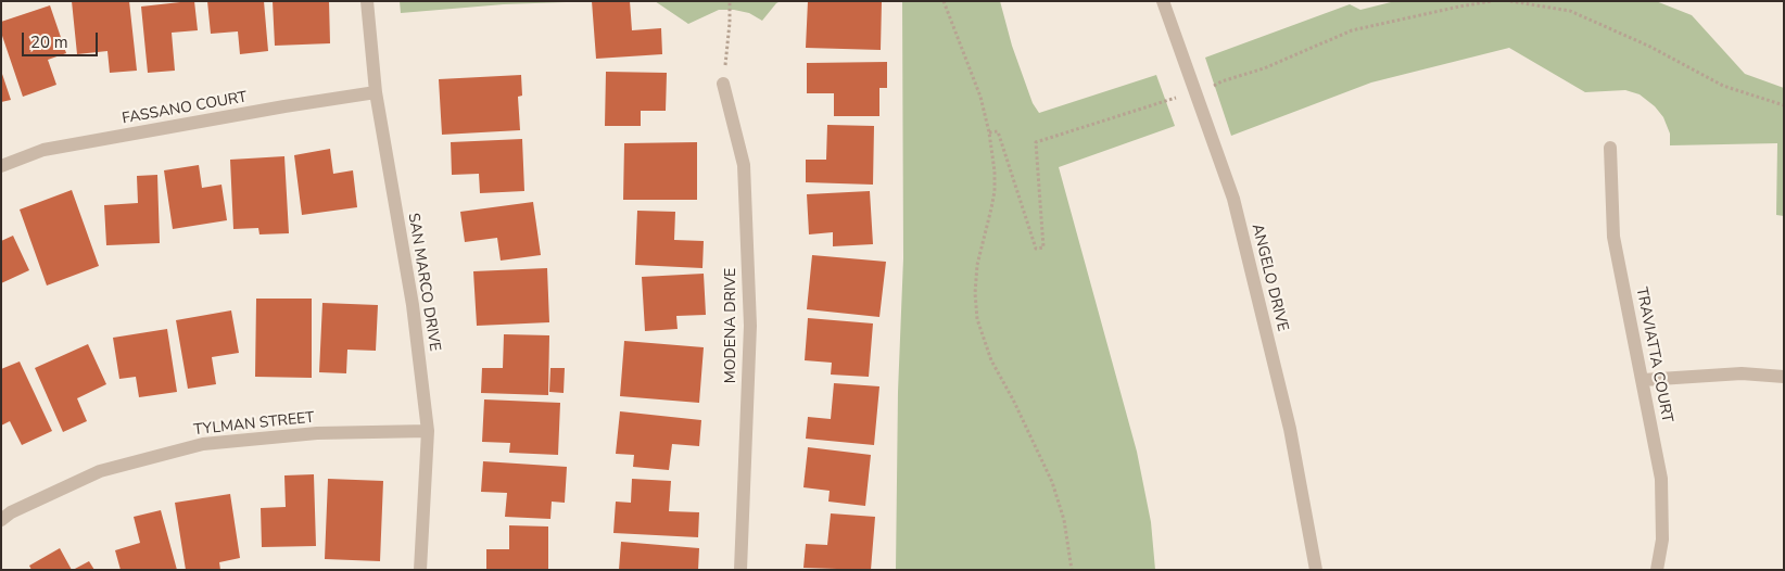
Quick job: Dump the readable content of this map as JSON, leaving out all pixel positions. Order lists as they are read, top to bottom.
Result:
{
  "streets": {
    "street": [
      "FASSANO COURT",
      "ANGELO DRIVE",
      "SAN MARCO DRIVE",
      "MODENA DRIVE",
      "TRAVIATTA COURT",
      "TYLMAN STREET"
    ]
  },
  "crossings": [
    ["FASSANO COURT", "SAN MARCO DRIVE"],
    ["SAN MARCO DRIVE", "TYLMAN STREET"]
  ],
  "scale_bar": "20 m"
}
